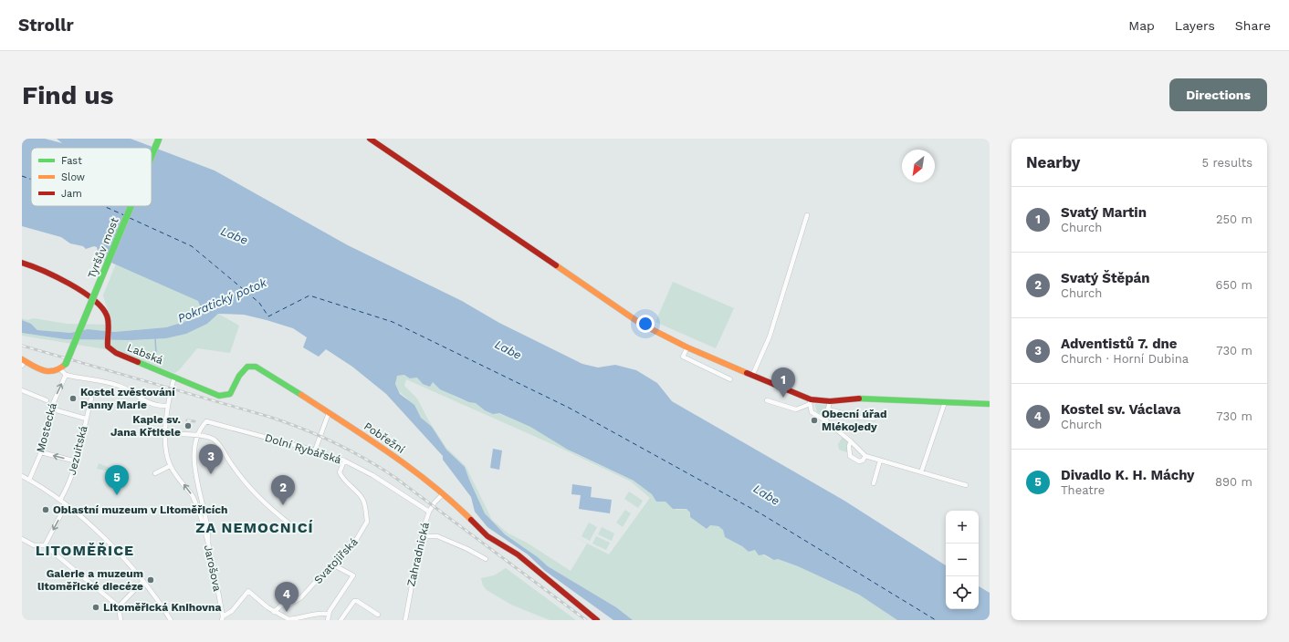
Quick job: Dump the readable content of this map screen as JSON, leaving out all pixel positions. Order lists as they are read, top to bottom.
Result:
{
  "streets": {
    "street": [
      "Tyršův most",
      "Labská",
      "Mostecká",
      "Pobřežní",
      "Dolní Rybářská",
      "Jezuitská",
      "Zahradnická",
      "Svatojiřská",
      "Jarošova"
    ]
  },
  "crossings": [
    ["Labská", "Pobřežní"],
    ["Labská", "Jarošova"],
    ["Pobřežní", "Zahradnická"],
    ["Dolní Rybářská", "Zahradnická"],
    ["Dolní Rybářská", "Svatojiřská"]
  ],
  "districts": ["ZA NEMOCNICÍ", "LITOMĚŘICE"],
  "water": ["Labe", "Pokratický potok"],
  "places": [
    "Kostel zvěstování Panny Marie",
    "Obecní úřad Mlékojedy",
    "Kaple sv. Jana Křtitele",
    "Oblastní muzeum v Litoměřicích",
    "Galerie a muzeum litoměřické diecéze",
    "Litoměřická Knihovna"
  ],
  "legend": ["Fast", "Slow", "Jam"],
  "north": "bottom left",
  "page": {
    "header": "Strollr",
    "nav": ["Map", "Layers", "Share"],
    "buttons": "Directions",
    "title": "Find us",
    "heading": ["Nearby", "5 results"],
    "list": [
      {
        "mark": "1",
        "name": "Svatý Martin",
        "note": "Church",
        "value": "250 m"
      },
      {
        "mark": "2",
        "name": "Svatý Štěpán",
        "note": "Church",
        "value": "650 m"
      },
      {
        "mark": "3",
        "name": "Adventistů 7. dne",
        "note": "Church · Horní Dubina",
        "value": "730 m"
      },
      {
        "mark": "4",
        "name": "Kostel sv. Václava",
        "note": "Church",
        "value": "730 m"
      },
      {
        "mark": "5",
        "name": "Divadlo K. H. Máchy",
        "note": "Theatre",
        "value": "890 m"
      }
    ],
    "pins": [
      "1",
      "3",
      "5",
      "2",
      "4"
    ],
    "map_buttons": ["+", "−"]
  }
}
